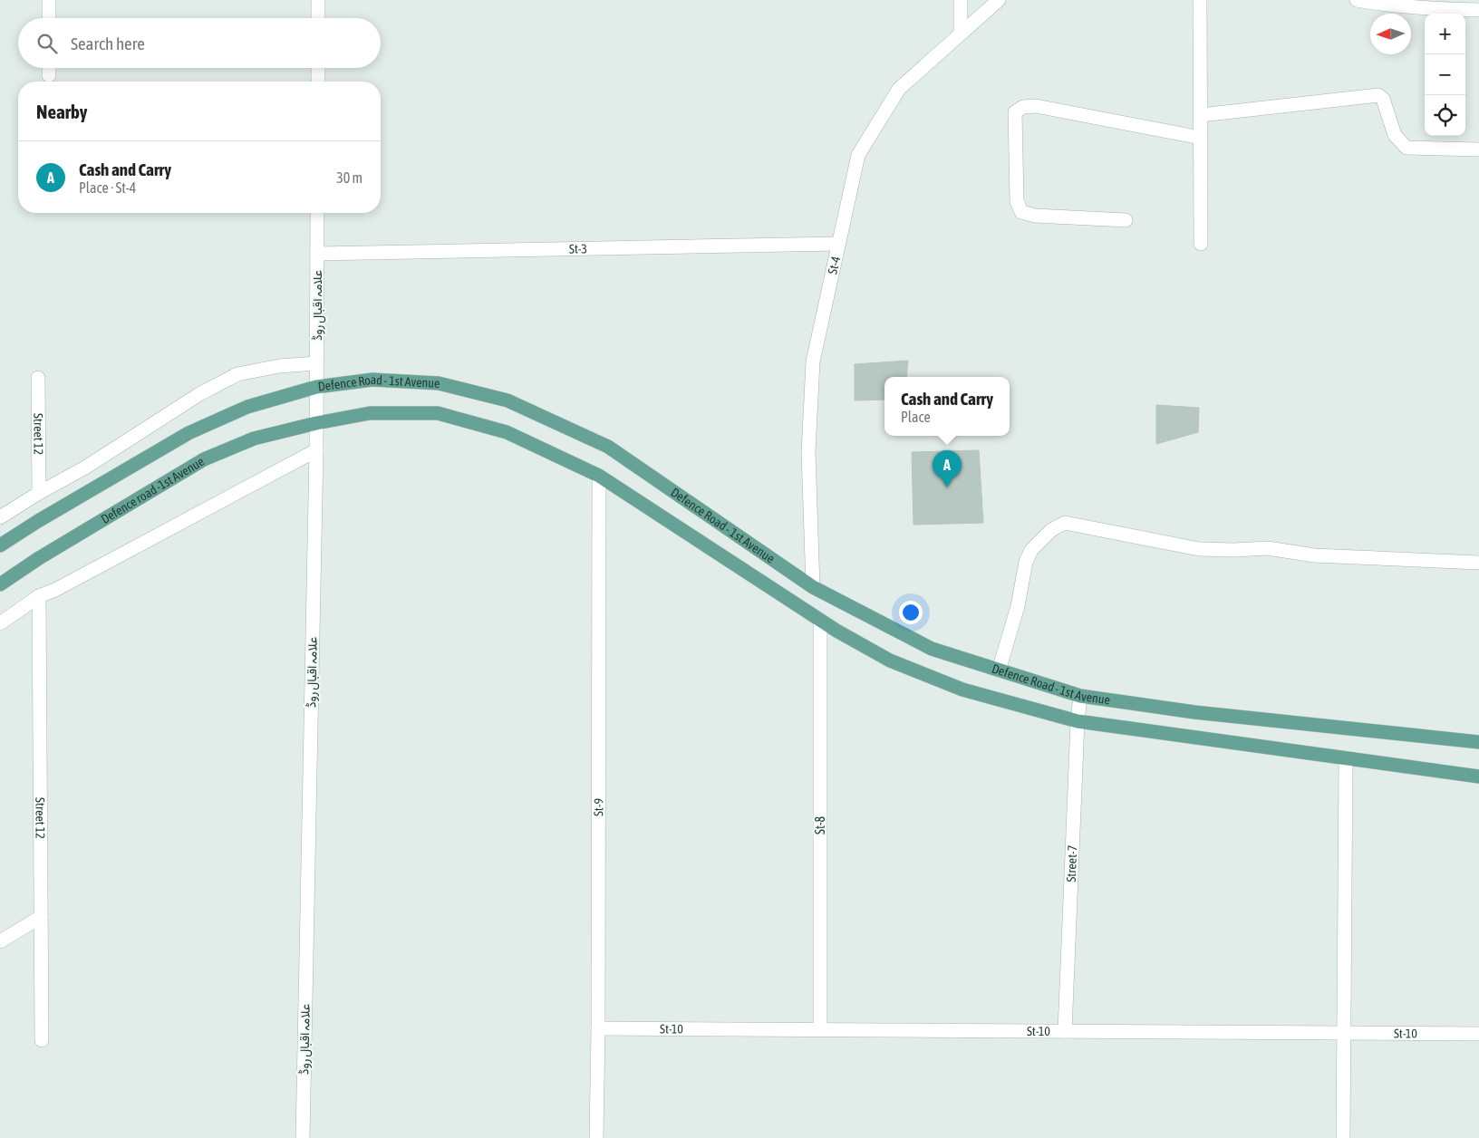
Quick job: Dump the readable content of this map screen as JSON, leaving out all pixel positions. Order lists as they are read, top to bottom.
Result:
{
  "streets": {
    "main road": ["Defence Road - 1st Avenue", "Defence road -1st Avenue"],
    "street": [
      "St-3",
      "St-4",
      "علامہ اقبال روڈ",
      "Street 12",
      "St-9",
      "St-8",
      "Street-7",
      "St-10"
    ]
  },
  "crossings": [
    ["St-3", "St-4"],
    ["St-3", "علامہ اقبال روڈ"],
    ["St-4", "Defence Road - 1st Avenue"],
    ["علامہ اقبال روڈ", "Defence Road - 1st Avenue"],
    ["علامہ اقبال روڈ", "Defence road -1st Avenue"],
    ["Defence Road - 1st Avenue", "Defence road -1st Avenue"],
    ["Defence Road - 1st Avenue", "St-9"],
    ["Defence Road - 1st Avenue", "St-8"],
    ["Defence Road - 1st Avenue", "Street-7"],
    ["St-9", "St-10"],
    ["St-8", "St-10"],
    ["Street-7", "St-10"]
  ],
  "north": "left",
  "page": {
    "map_buttons": ["+", "−"],
    "search": "Search here",
    "heading": "Nearby",
    "list": [
      {
        "mark": "A",
        "name": "Cash and Carry",
        "note": "Place · St-4",
        "value": "30 m"
      }
    ],
    "popup": ["Cash and Carry", "Place"],
    "pins": "A"
  }
}
